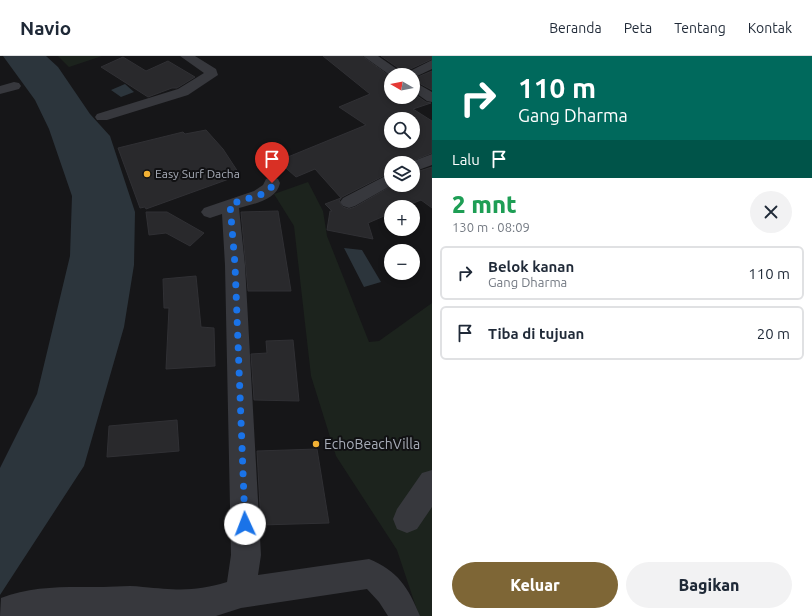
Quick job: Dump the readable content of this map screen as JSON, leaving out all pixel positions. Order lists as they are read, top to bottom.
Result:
{
  "places": ["Easy Surf Dacha", "EchoBeachVilla"],
  "north": "left",
  "page": {
    "header": "Navio",
    "nav": [
      "Beranda",
      "Peta",
      "Tentang",
      "Kontak"
    ],
    "turn": ["110 m", "Gang Dharma"],
    "map_buttons": ["+", "−"],
    "then": "Lalu",
    "heading": ["2 mnt", "130 m · 08:09"],
    "list": [
      {
        "name": "Belok kanan",
        "note": "Gang Dharma",
        "value": "110 m"
      },
      {
        "name": "Tiba di tujuan",
        "value": "20 m"
      }
    ],
    "buttons": ["Keluar", "Bagikan"]
  }
}
